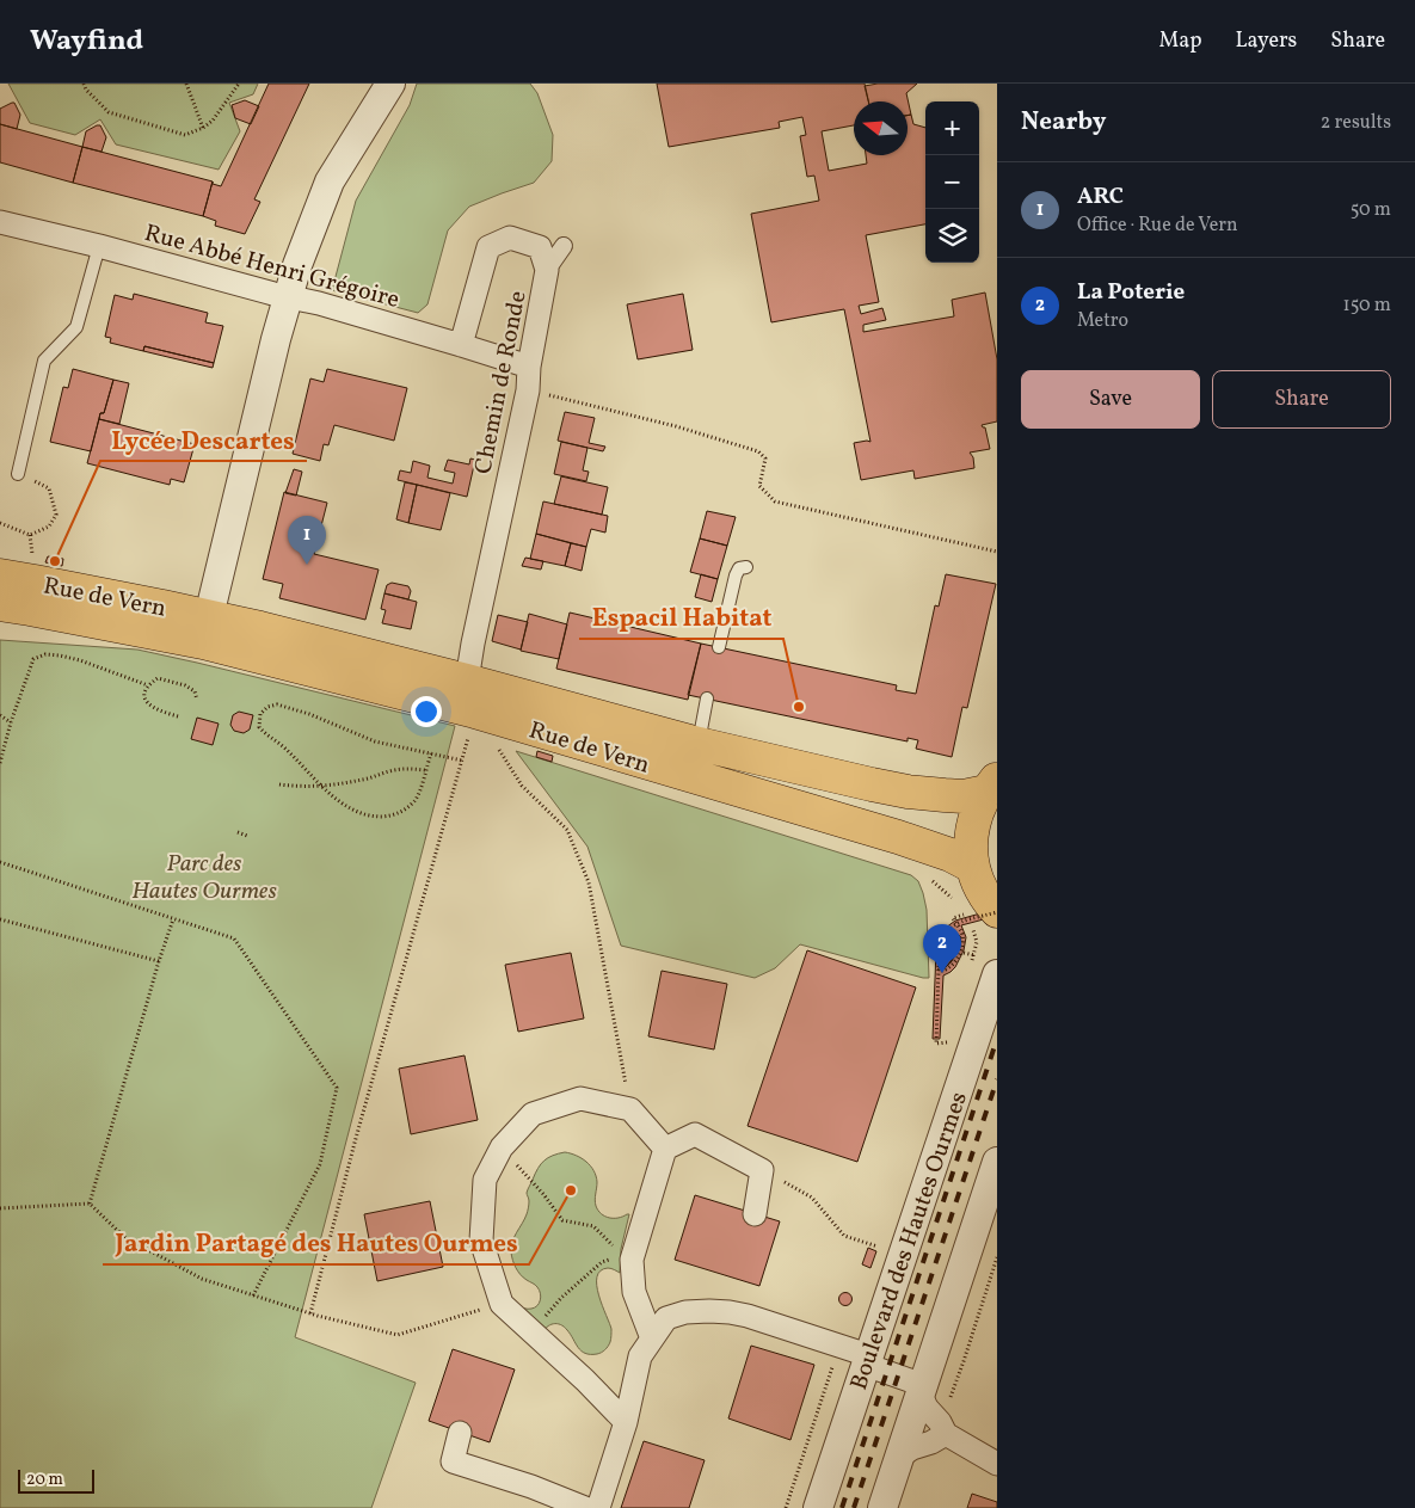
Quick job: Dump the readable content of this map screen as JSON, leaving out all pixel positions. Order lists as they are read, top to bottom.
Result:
{
  "streets": {
    "main road": ["Rue de Vern"],
    "street": ["Rue Abbé Henri Grégoire", "Chemin de Ronde", "Boulevard des Hautes Ourmes"]
  },
  "crossings": [
    ["Rue Abbé Henri Grégoire", "Chemin de Ronde"],
    ["Chemin de Ronde", "Rue de Vern"]
  ],
  "parks": ["Parc des Hautes Ourmes"],
  "places": ["Lycée Descartes", "Espacil Habitat", "Jardin Partagé des Hautes Ourmes"],
  "scale_bar": "20 m",
  "north": "left",
  "page": {
    "header": "Wayfind",
    "nav": ["Map", "Layers", "Share"],
    "heading": ["Nearby", "2 results"],
    "map_buttons": ["+", "−"],
    "list": [
      {
        "mark": "1",
        "name": "ARC",
        "note": "Office · Rue de Vern",
        "value": "50 m"
      },
      {
        "mark": "2",
        "name": "La Poterie",
        "note": "Metro",
        "value": "150 m"
      }
    ],
    "buttons": ["Save", "Share"],
    "pins": ["1", "2"],
    "scale": "20 m"
  }
}
